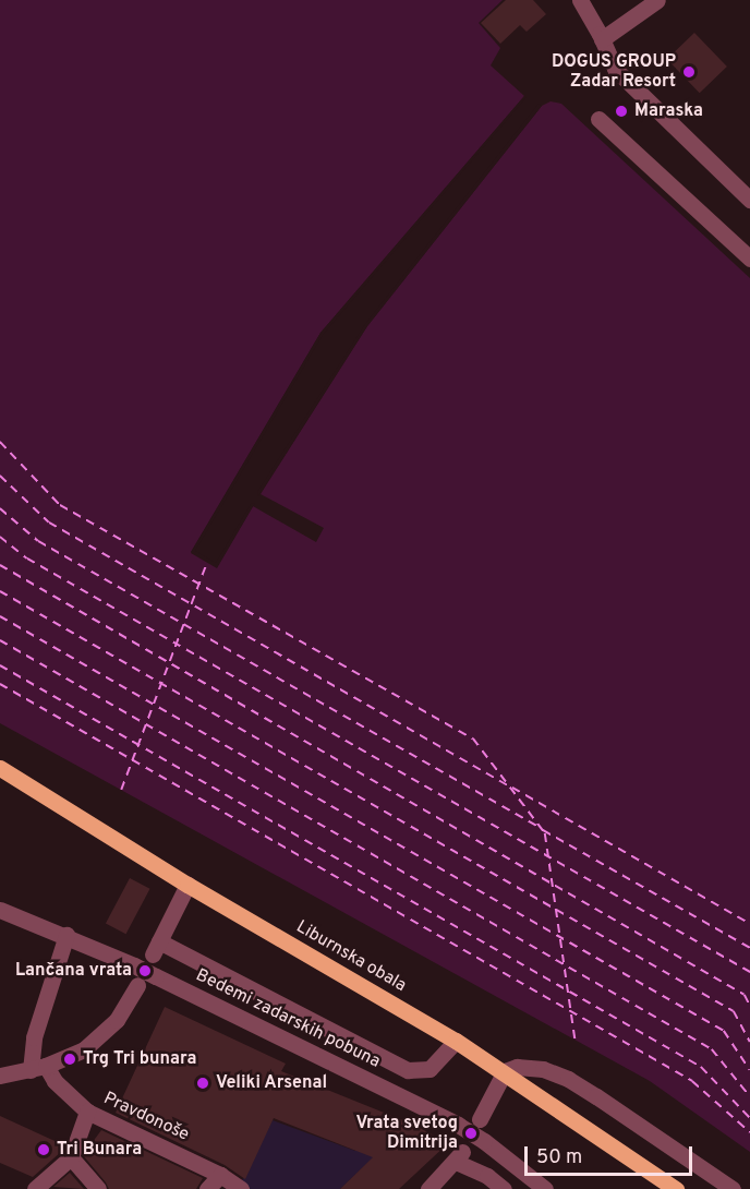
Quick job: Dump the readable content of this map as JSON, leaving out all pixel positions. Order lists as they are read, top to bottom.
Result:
{
  "streets": {
    "main road": ["Liburnska obala"],
    "street": ["Bedemi zadarskih pobuna", "Pravdonoše"]
  },
  "places": [
    "DOGUS GROUP Zadar Resort",
    "Maraska",
    "Lančana vrata",
    "Trg Tri bunara",
    "Veliki Arsenal",
    "Vrata svetog Dimitrija",
    "Tri Bunara"
  ],
  "scale_bar": "50 m"
}
